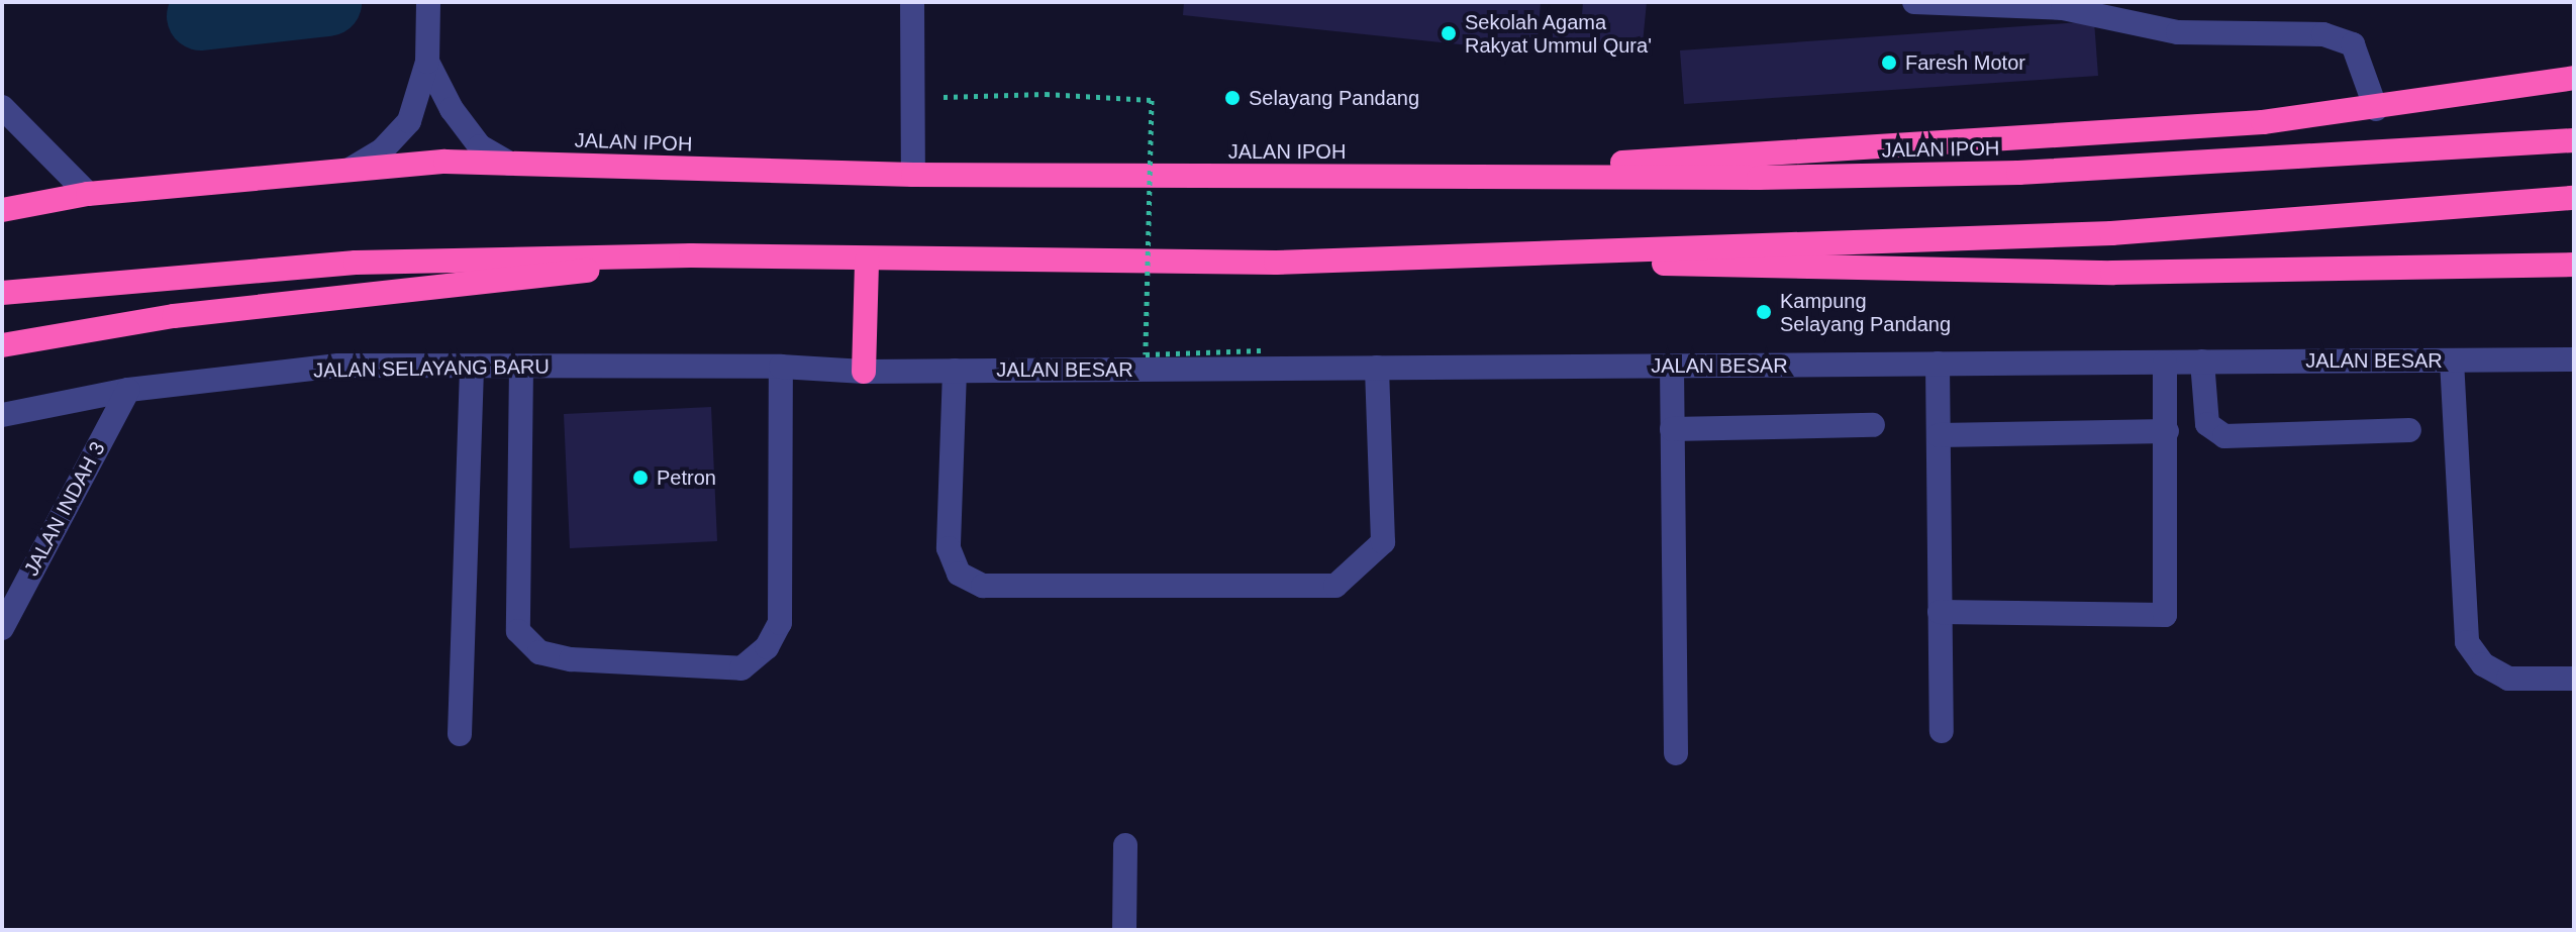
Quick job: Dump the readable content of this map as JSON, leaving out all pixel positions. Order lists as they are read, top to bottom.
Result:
{
  "streets": {
    "highway": ["JALAN IPOH"],
    "street": ["JALAN BESAR", "JALAN SELAYANG BARU", "JALAN INDAH 3"]
  },
  "crossings": [
    ["JALAN BESAR", "JALAN SELAYANG BARU"],
    ["JALAN SELAYANG BARU", "JALAN INDAH 3"]
  ],
  "places": [
    "Sekolah Agama Rakyat Ummul Qura'",
    "Faresh Motor",
    "Selayang Pandang",
    "Kampung Selayang Pandang",
    "Petron"
  ]
}
